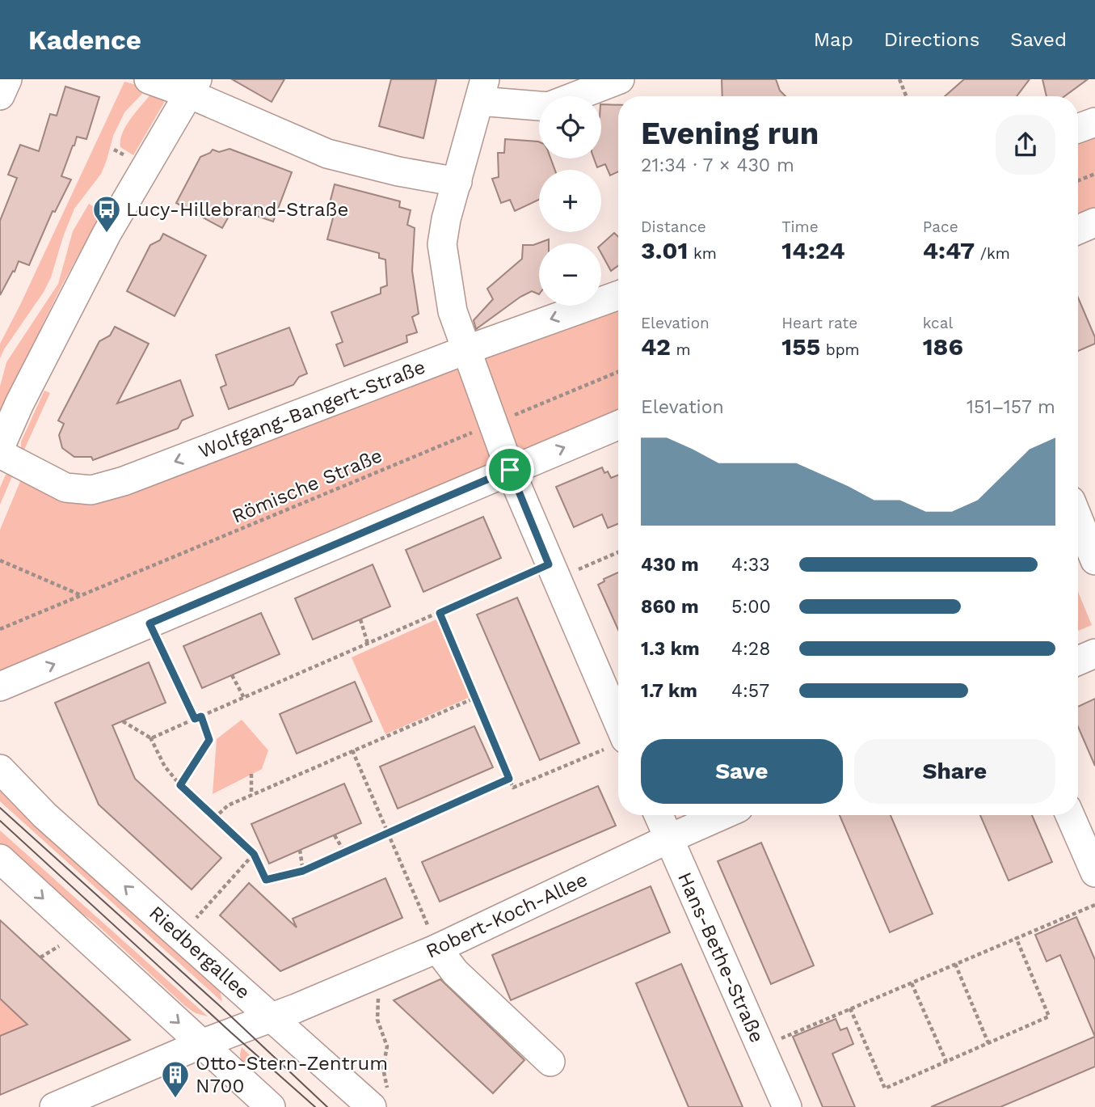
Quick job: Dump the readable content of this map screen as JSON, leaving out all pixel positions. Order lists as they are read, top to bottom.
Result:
{
  "streets": {
    "street": [
      "Wolfgang-Bangert-Straße",
      "Robert-Koch-Allee",
      "Riedbergallee",
      "Hans-Bethe-Straße"
    ],
    "path": ["Römische Straße"]
  },
  "crossings": [
    ["Robert-Koch-Allee", "Riedbergallee"],
    ["Robert-Koch-Allee", "Hans-Bethe-Straße"]
  ],
  "places": {
    "bus stop": ["Lucy-Hillebrand-Straße"],
    "building": ["Otto-Stern-Zentrum N700"]
  },
  "page": {
    "header": "Kadence",
    "nav": ["Map", "Directions", "Saved"],
    "map_buttons": ["+", "−"],
    "heading": ["Evening run", "21:34 · 7 × 430 m"],
    "stats": [
      ["Distance", "3.01 km"],
      ["Time", "14:24"],
      ["Pace", "4:47 /km"],
      ["Elevation", "42 m"],
      ["Heart rate", "155 bpm"],
      ["kcal", "186"]
    ],
    "chart": ["Elevation", "151–157 m"],
    "list": [
      {
        "name": "430 m",
        "note": "4:33"
      },
      {
        "name": "860 m",
        "note": "5:00"
      },
      {
        "name": "1.3 km",
        "note": "4:28"
      },
      {
        "name": "1.7 km",
        "note": "4:57"
      }
    ],
    "buttons": ["Save", "Share"]
  }
}
